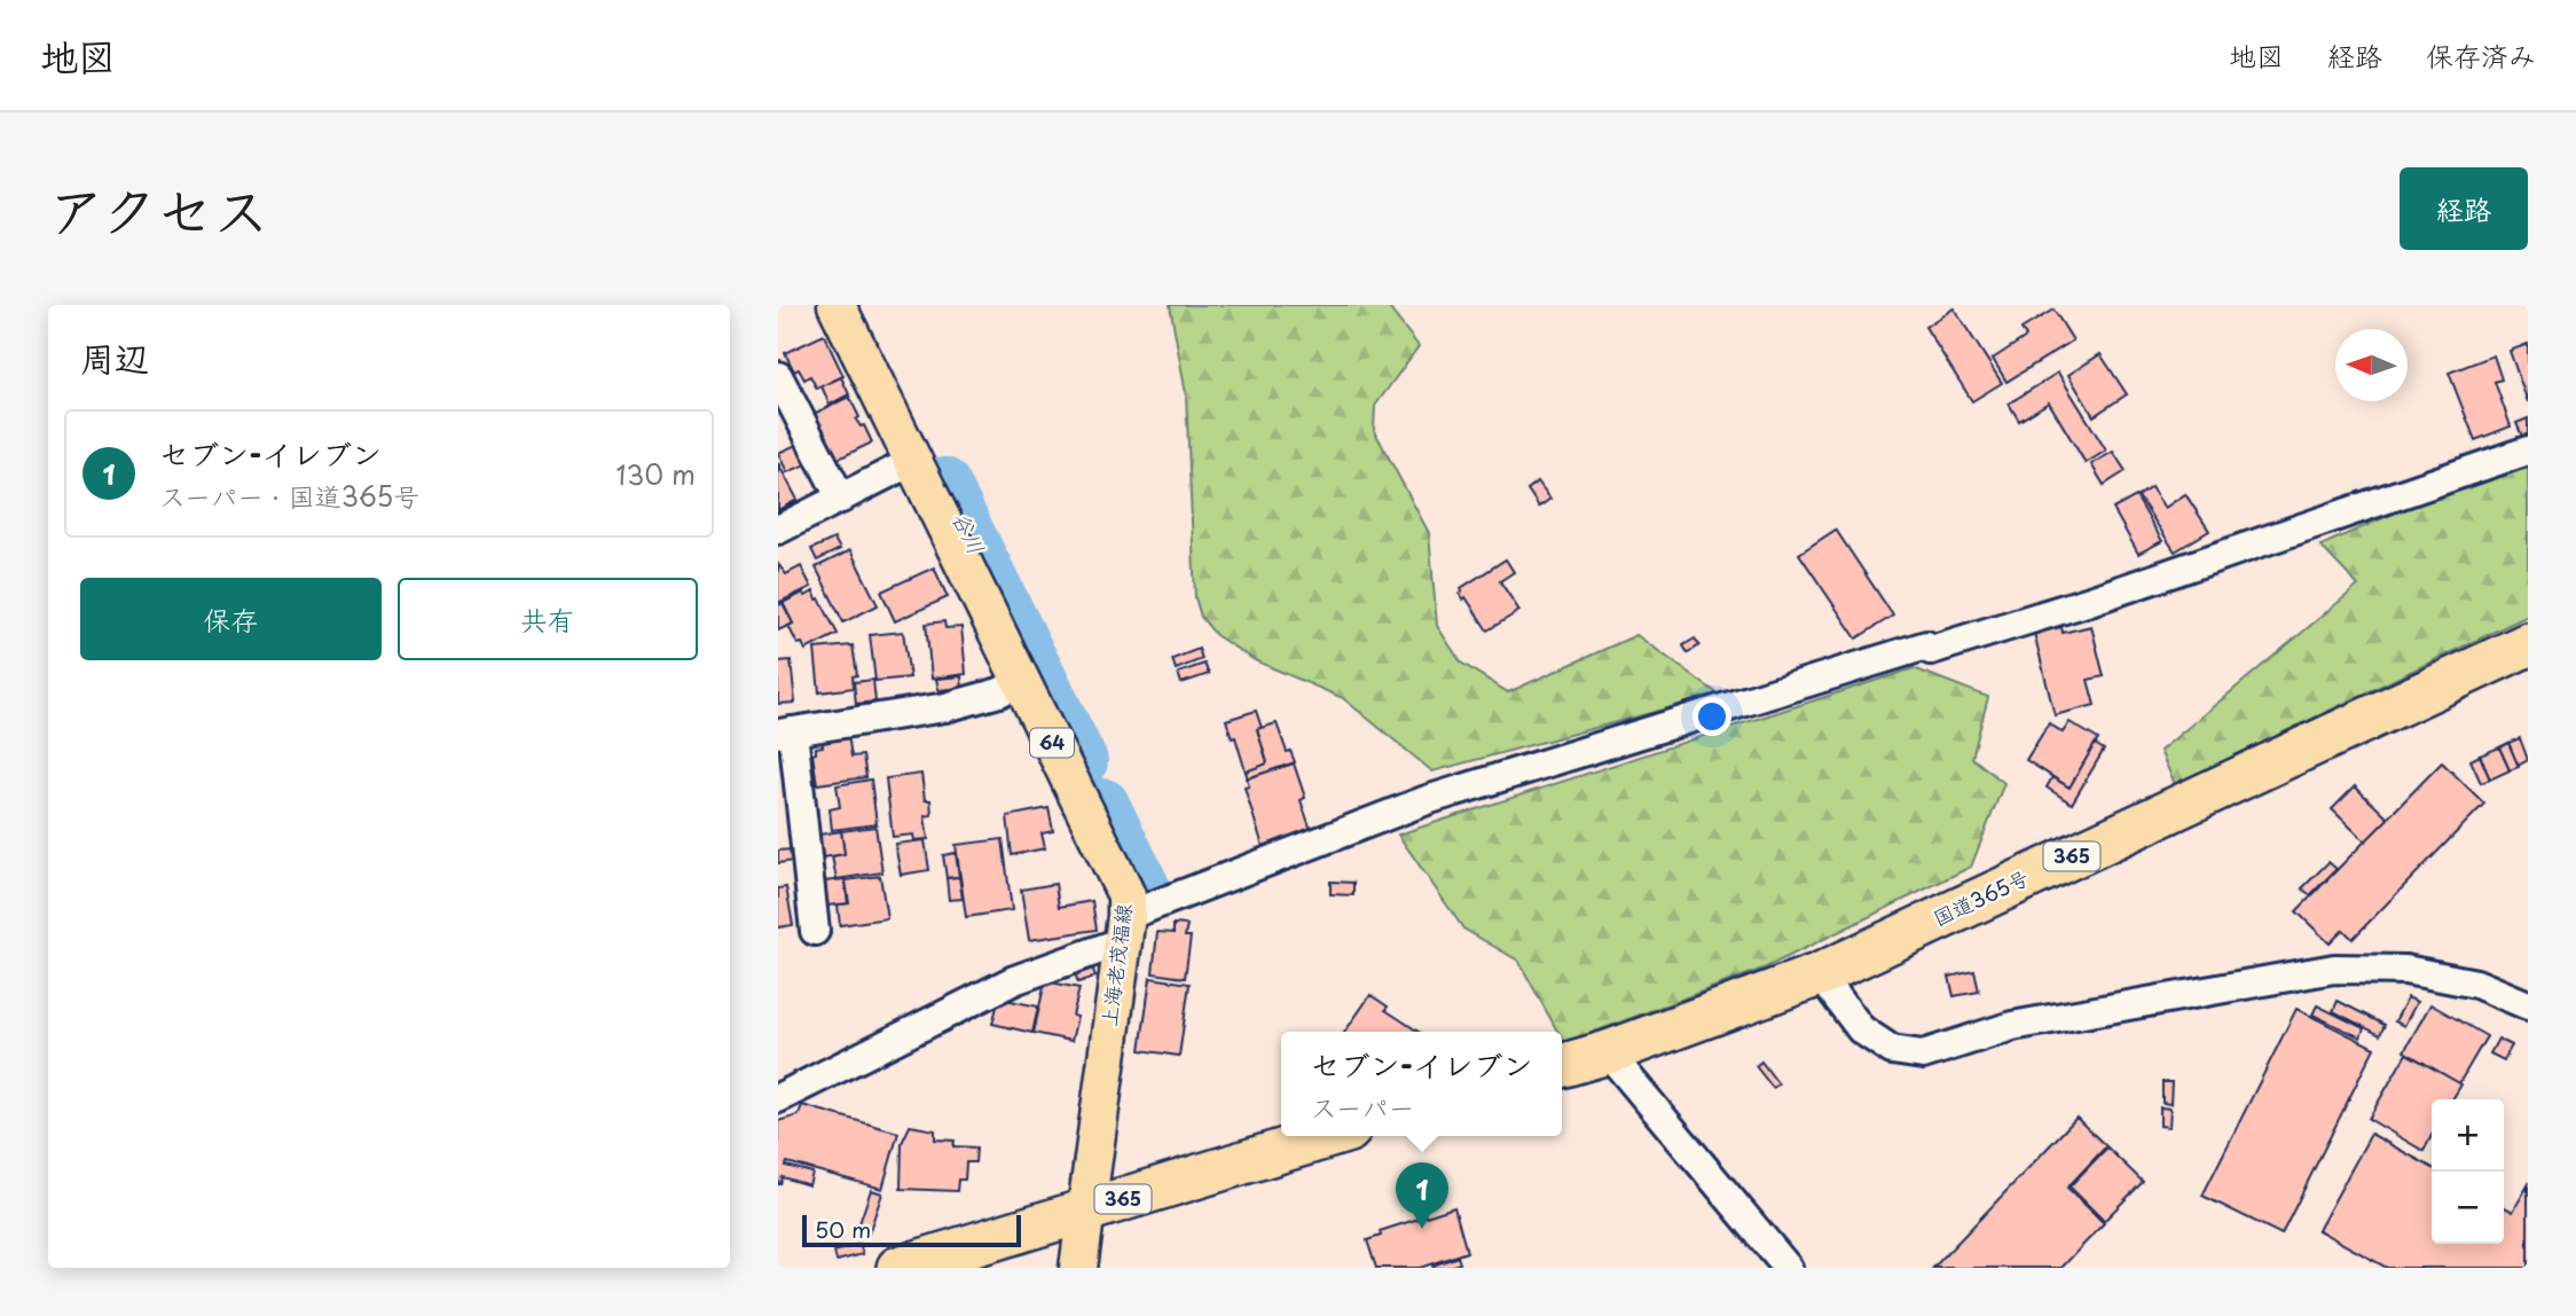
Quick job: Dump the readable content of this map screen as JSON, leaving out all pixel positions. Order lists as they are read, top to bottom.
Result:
{
  "streets": {
    "highway": ["365", "国道365号"],
    "main road": ["64", "上海老茂福線"]
  },
  "crossings": [
    ["365", "上海老茂福線"]
  ],
  "water": ["谷川"],
  "scale_bar": "50 m",
  "north": "left",
  "page": {
    "header": "地図",
    "nav": ["地図", "経路", "保存済み"],
    "title": "アクセス",
    "buttons": [
      "経路",
      ["保存", "共有"]
    ],
    "heading": "周辺",
    "list": [
      {
        "mark": "1",
        "name": "セブン-イレブン",
        "note": "スーパー · 国道365号",
        "value": "130 m"
      }
    ],
    "popup": ["セブン-イレブン", "スーパー"],
    "map_buttons": ["+", "−"],
    "pins": "1",
    "scale": "50 m"
  }
}
